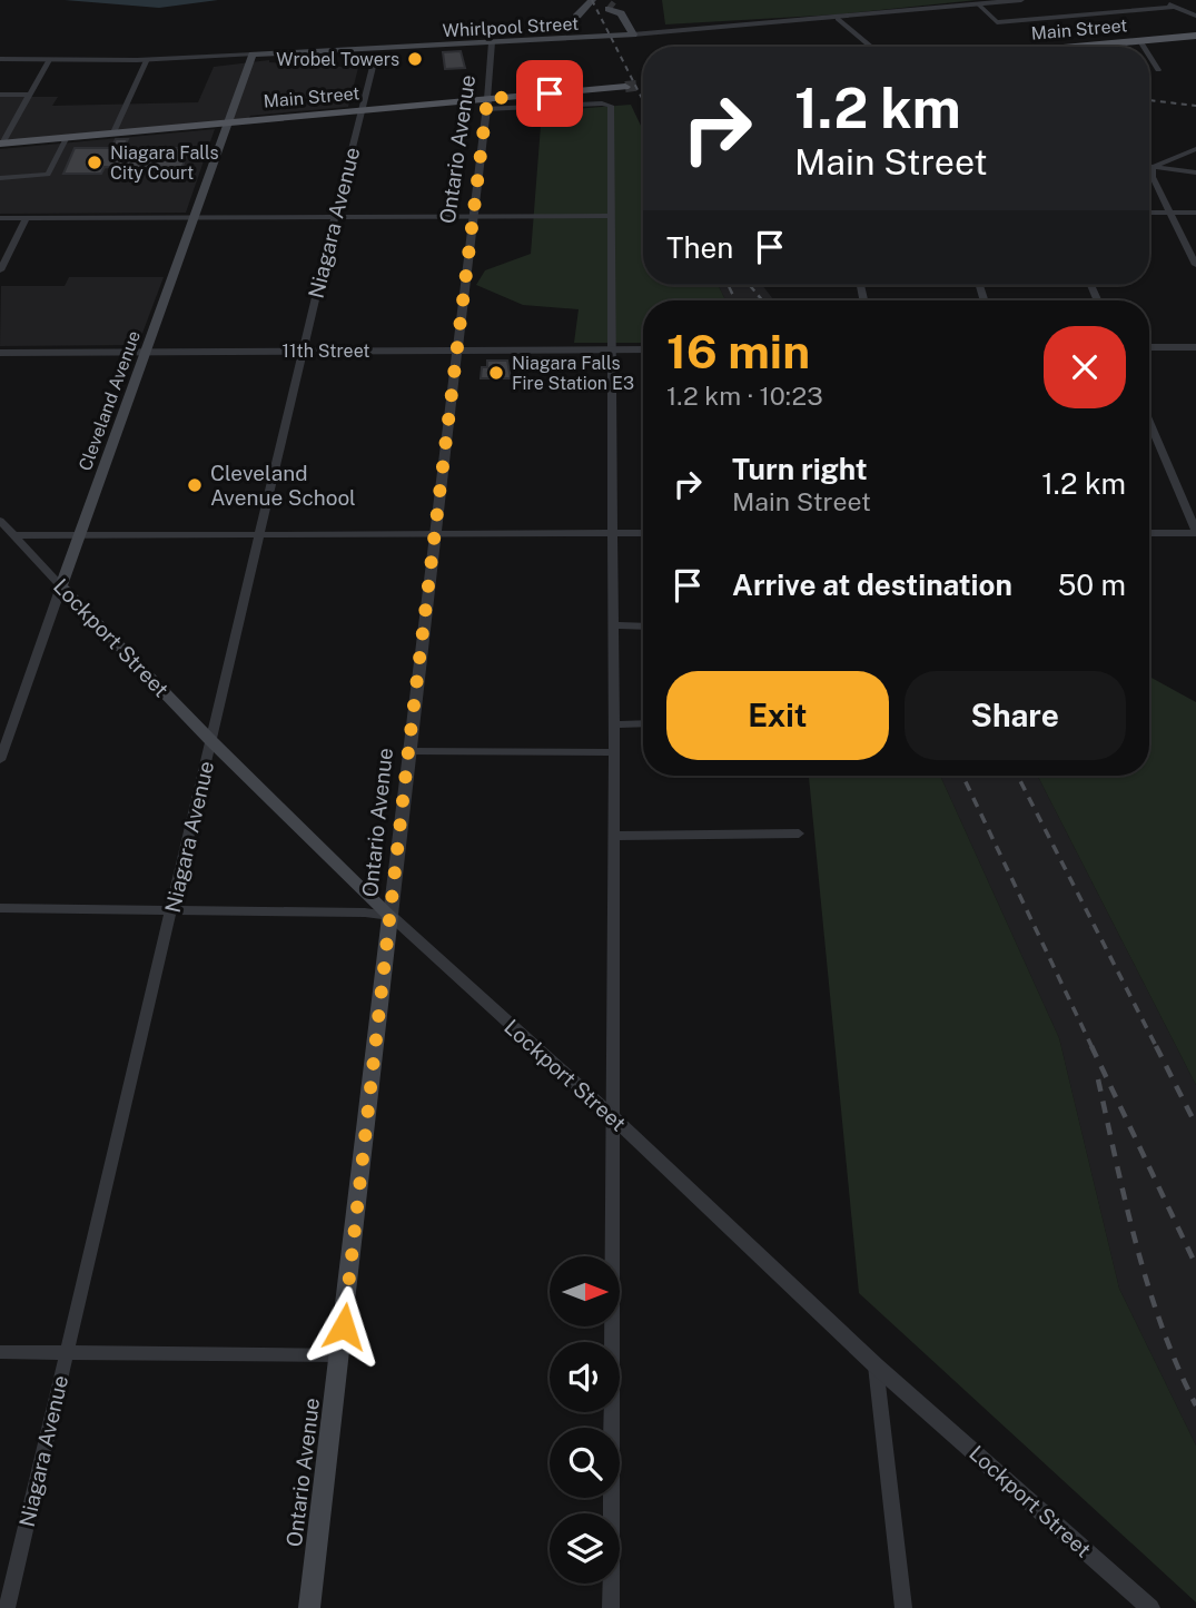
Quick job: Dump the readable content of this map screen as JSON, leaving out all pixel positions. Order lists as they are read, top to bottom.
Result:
{
  "streets": {
    "main road": [
      "Whirlpool Street",
      "Main Street",
      "Ontario Avenue",
      "Cleveland Avenue",
      "Lockport Street"
    ],
    "street": ["Niagara Avenue", "11th Street"]
  },
  "crossings": [
    ["Whirlpool Street", "Ontario Avenue"],
    ["Whirlpool Street", "Cleveland Avenue"],
    ["Main Street", "Ontario Avenue"],
    ["Main Street", "Niagara Avenue"],
    ["Main Street", "Cleveland Avenue"],
    ["Ontario Avenue", "11th Street"],
    ["Ontario Avenue", "Lockport Street"],
    ["Niagara Avenue", "11th Street"],
    ["Niagara Avenue", "Lockport Street"],
    ["11th Street", "Cleveland Avenue"],
    ["Cleveland Avenue", "Lockport Street"]
  ],
  "places": [
    "Wrobel Towers",
    "Niagara Falls City Court",
    "Niagara Falls Fire Station E3",
    "Cleveland Avenue School"
  ],
  "north": "right",
  "page": {
    "turn": ["1.2 km", "Main Street"],
    "then": "Then",
    "heading": ["16 min", "1.2 km · 10:23"],
    "list": [
      {
        "name": "Turn right",
        "note": "Main Street",
        "value": "1.2 km"
      },
      {
        "name": "Arrive at destination",
        "value": "50 m"
      }
    ],
    "buttons": ["Exit", "Share"]
  }
}
